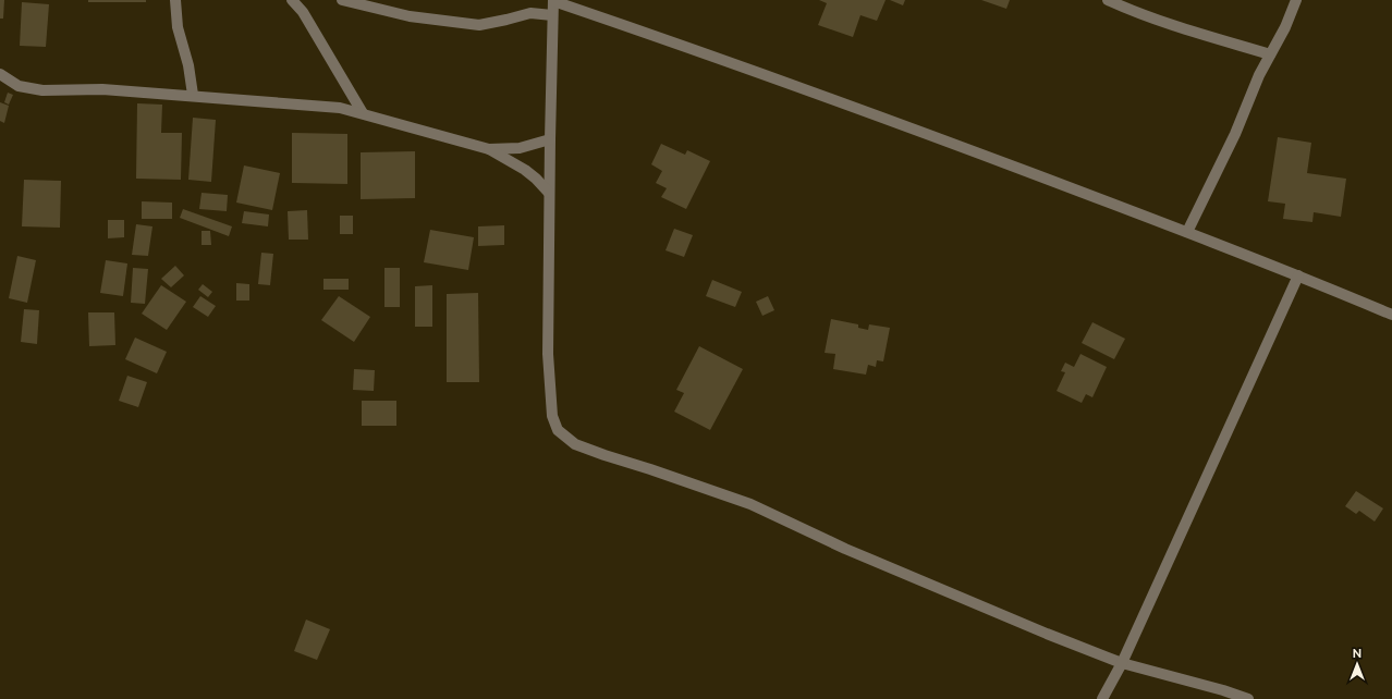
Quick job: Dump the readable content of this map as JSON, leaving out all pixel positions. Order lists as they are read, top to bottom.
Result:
{
  "north": "top"
}
